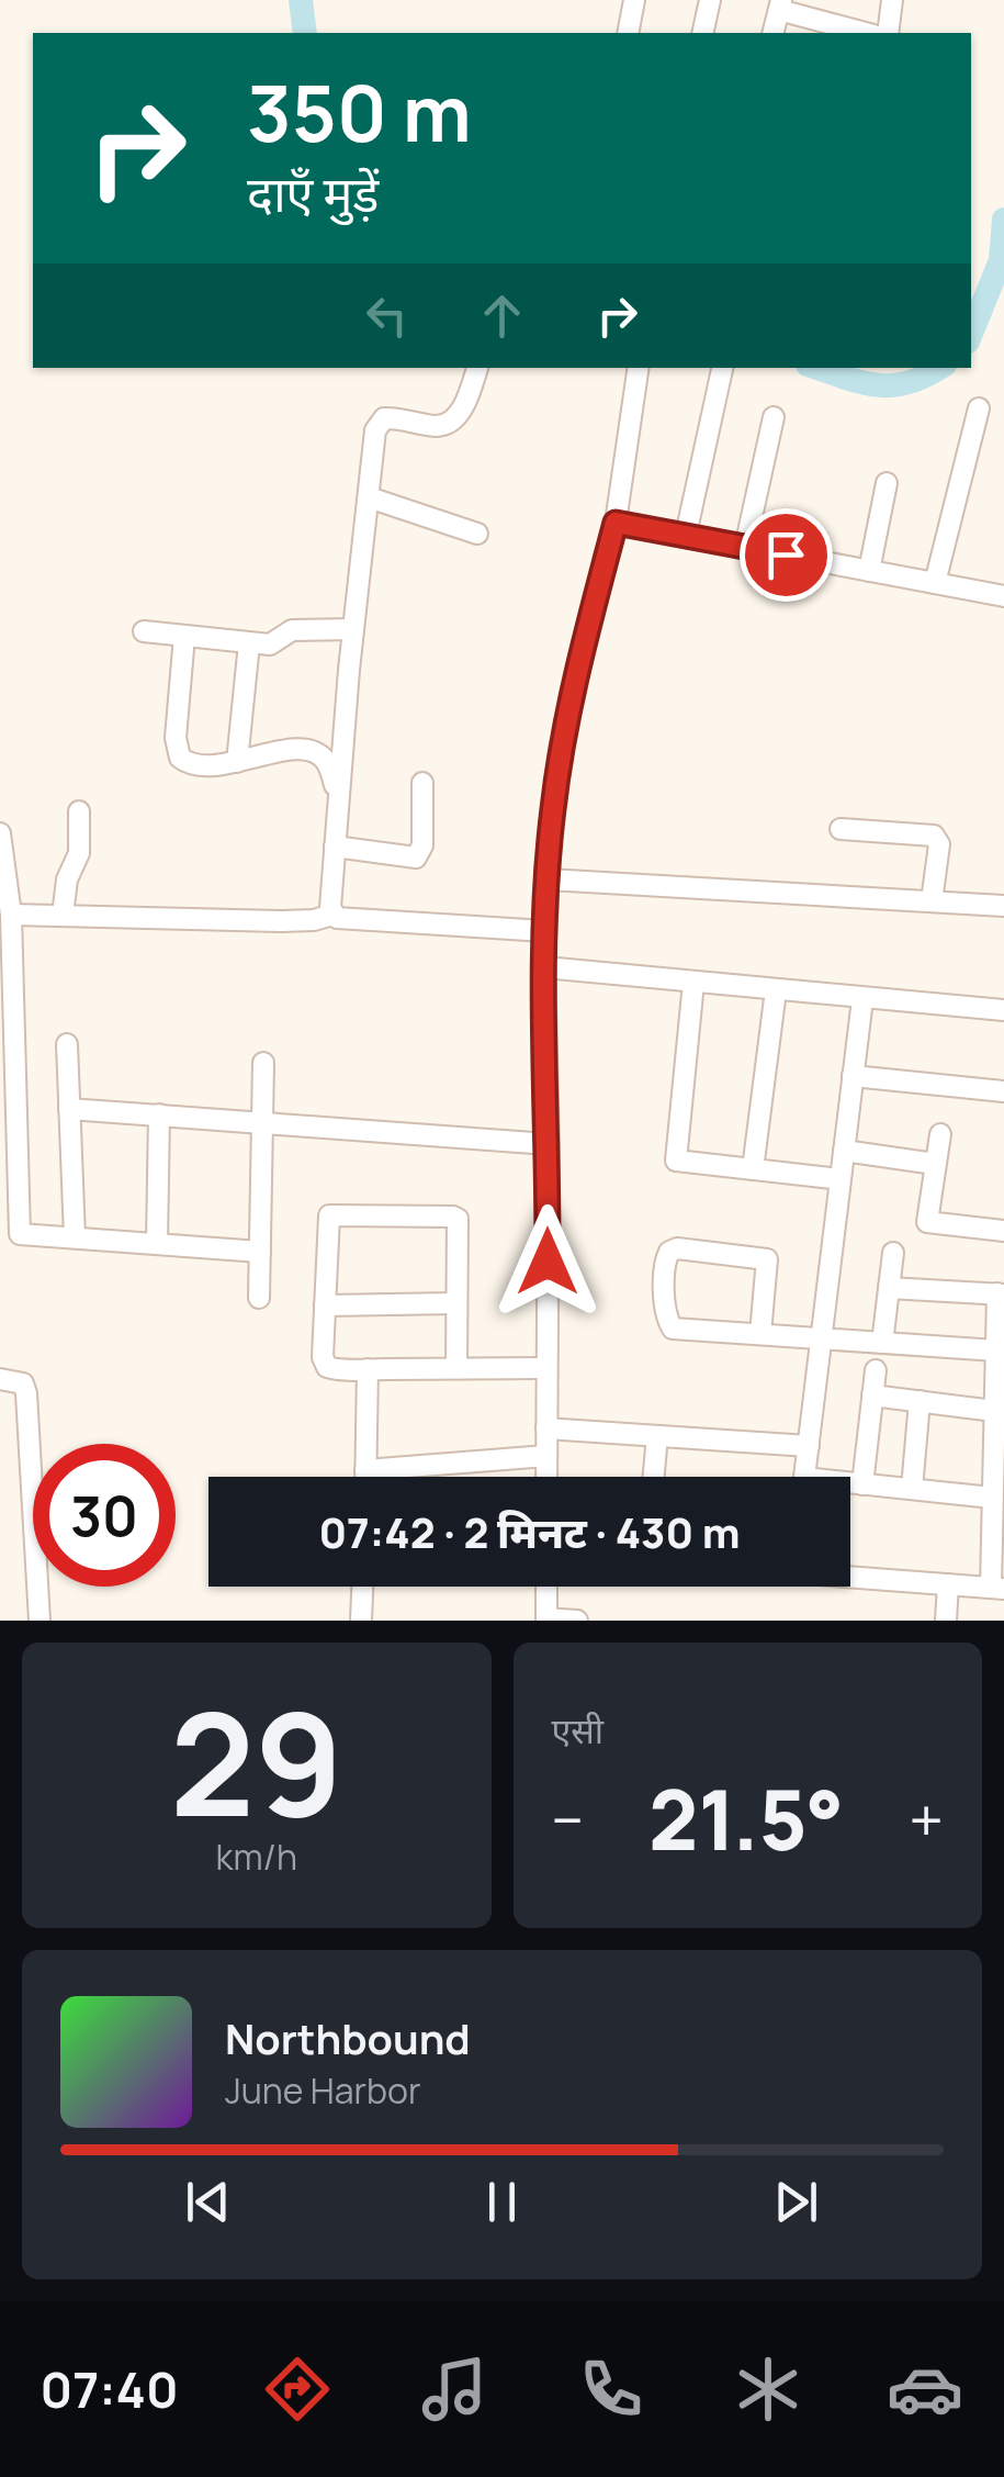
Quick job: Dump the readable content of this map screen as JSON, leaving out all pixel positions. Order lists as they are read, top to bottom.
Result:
{
  "page": {
    "turn": ["350 m", "दाएँ मुड़ें"],
    "limit": "30",
    "trip": "07:42 · 2 मिनट · 430 m",
    "tile": [
      ["29", "km/h"],
      "एसी"
    ],
    "heat": ["−", "21.5°", "+"],
    "song": ["Northbound", "June Harbor"],
    "tabs": "07:40"
  }
}
